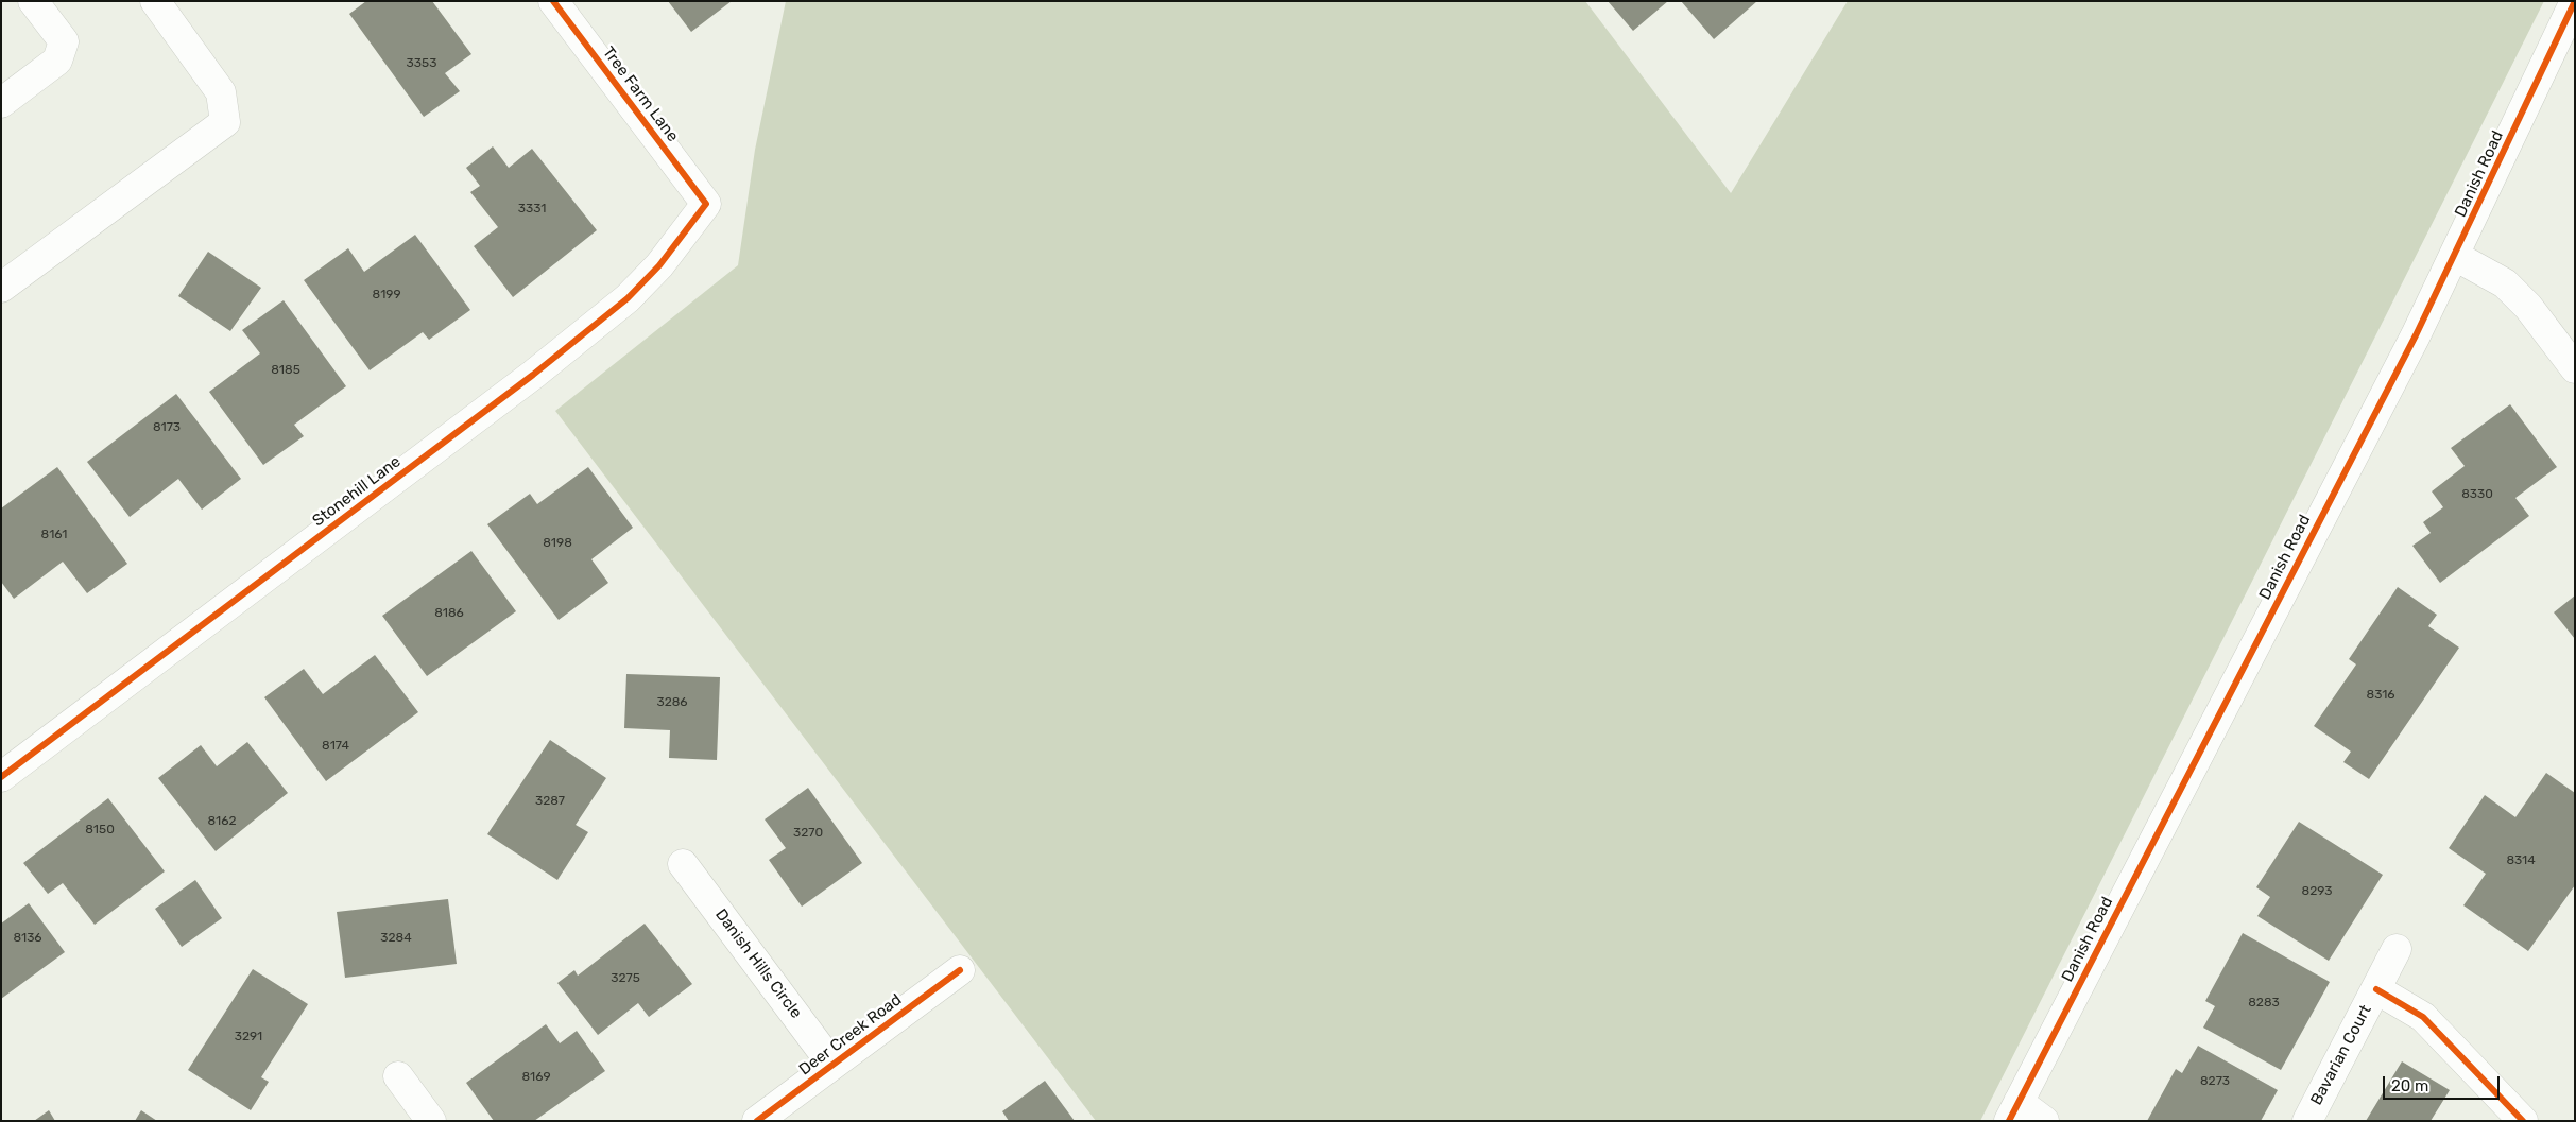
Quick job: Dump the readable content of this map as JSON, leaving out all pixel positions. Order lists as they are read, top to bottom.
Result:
{
  "streets": {
    "street": [
      "Tree Farm Lane",
      "Danish Road",
      "Stonehill Lane",
      "Danish Hills Circle",
      "Deer Creek Road",
      "Bavarian Court"
    ]
  },
  "crossings": [
    ["Tree Farm Lane", "Stonehill Lane"],
    ["Danish Hills Circle", "Deer Creek Road"]
  ],
  "house_numbers": [
    "3353",
    "3331",
    "8199",
    "8185",
    "8173",
    "8330",
    "8161",
    "8198",
    "8186",
    "8316",
    "3286",
    "8174",
    "3287",
    "8162",
    "8150",
    "3270",
    "8314",
    "8293",
    "8136",
    "3284",
    "3275",
    "8283",
    "3291",
    "8169",
    "8273"
  ],
  "scale_bar": "20 m"
}
